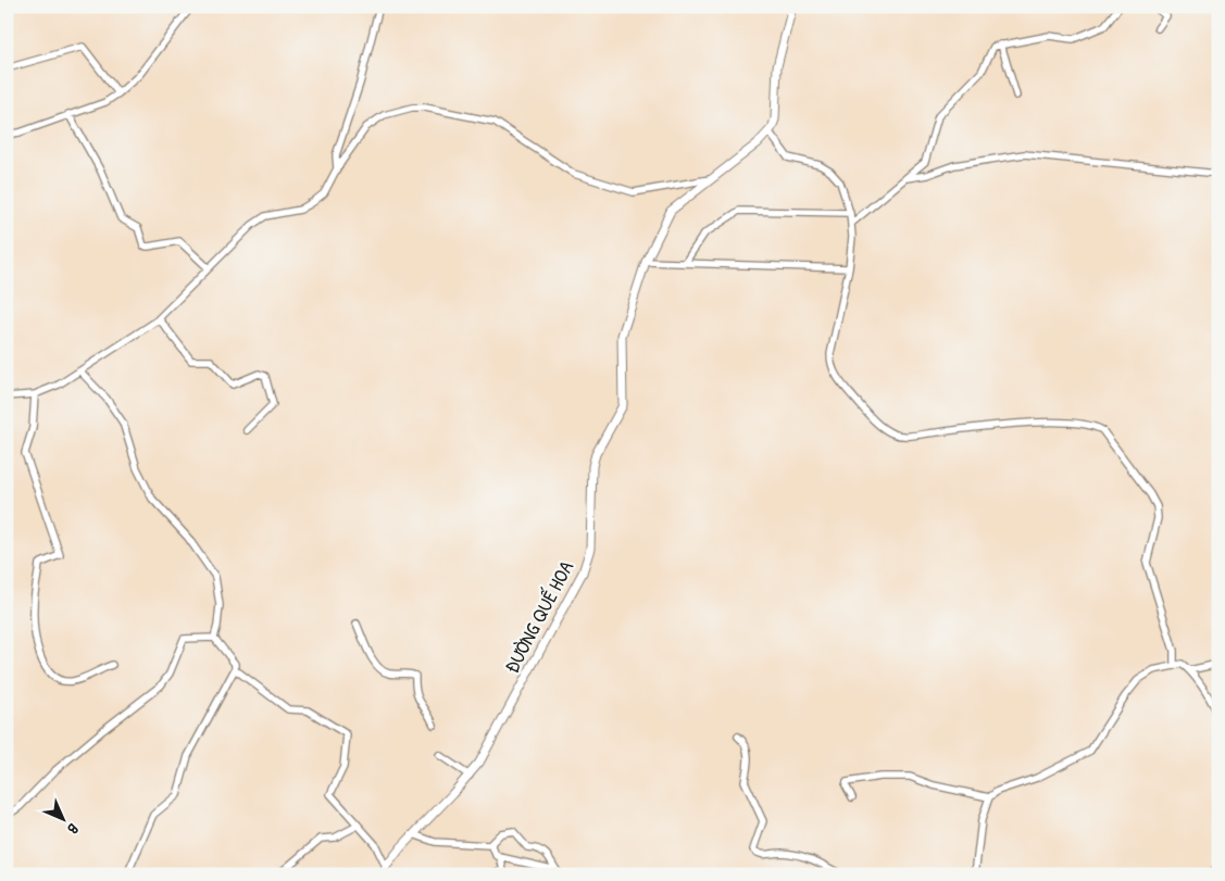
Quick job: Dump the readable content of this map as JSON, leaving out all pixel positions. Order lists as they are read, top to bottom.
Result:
{
  "streets": {
    "street": ["ĐƯỜNG QUẾ HOA"]
  },
  "north": "bottom right"
}
